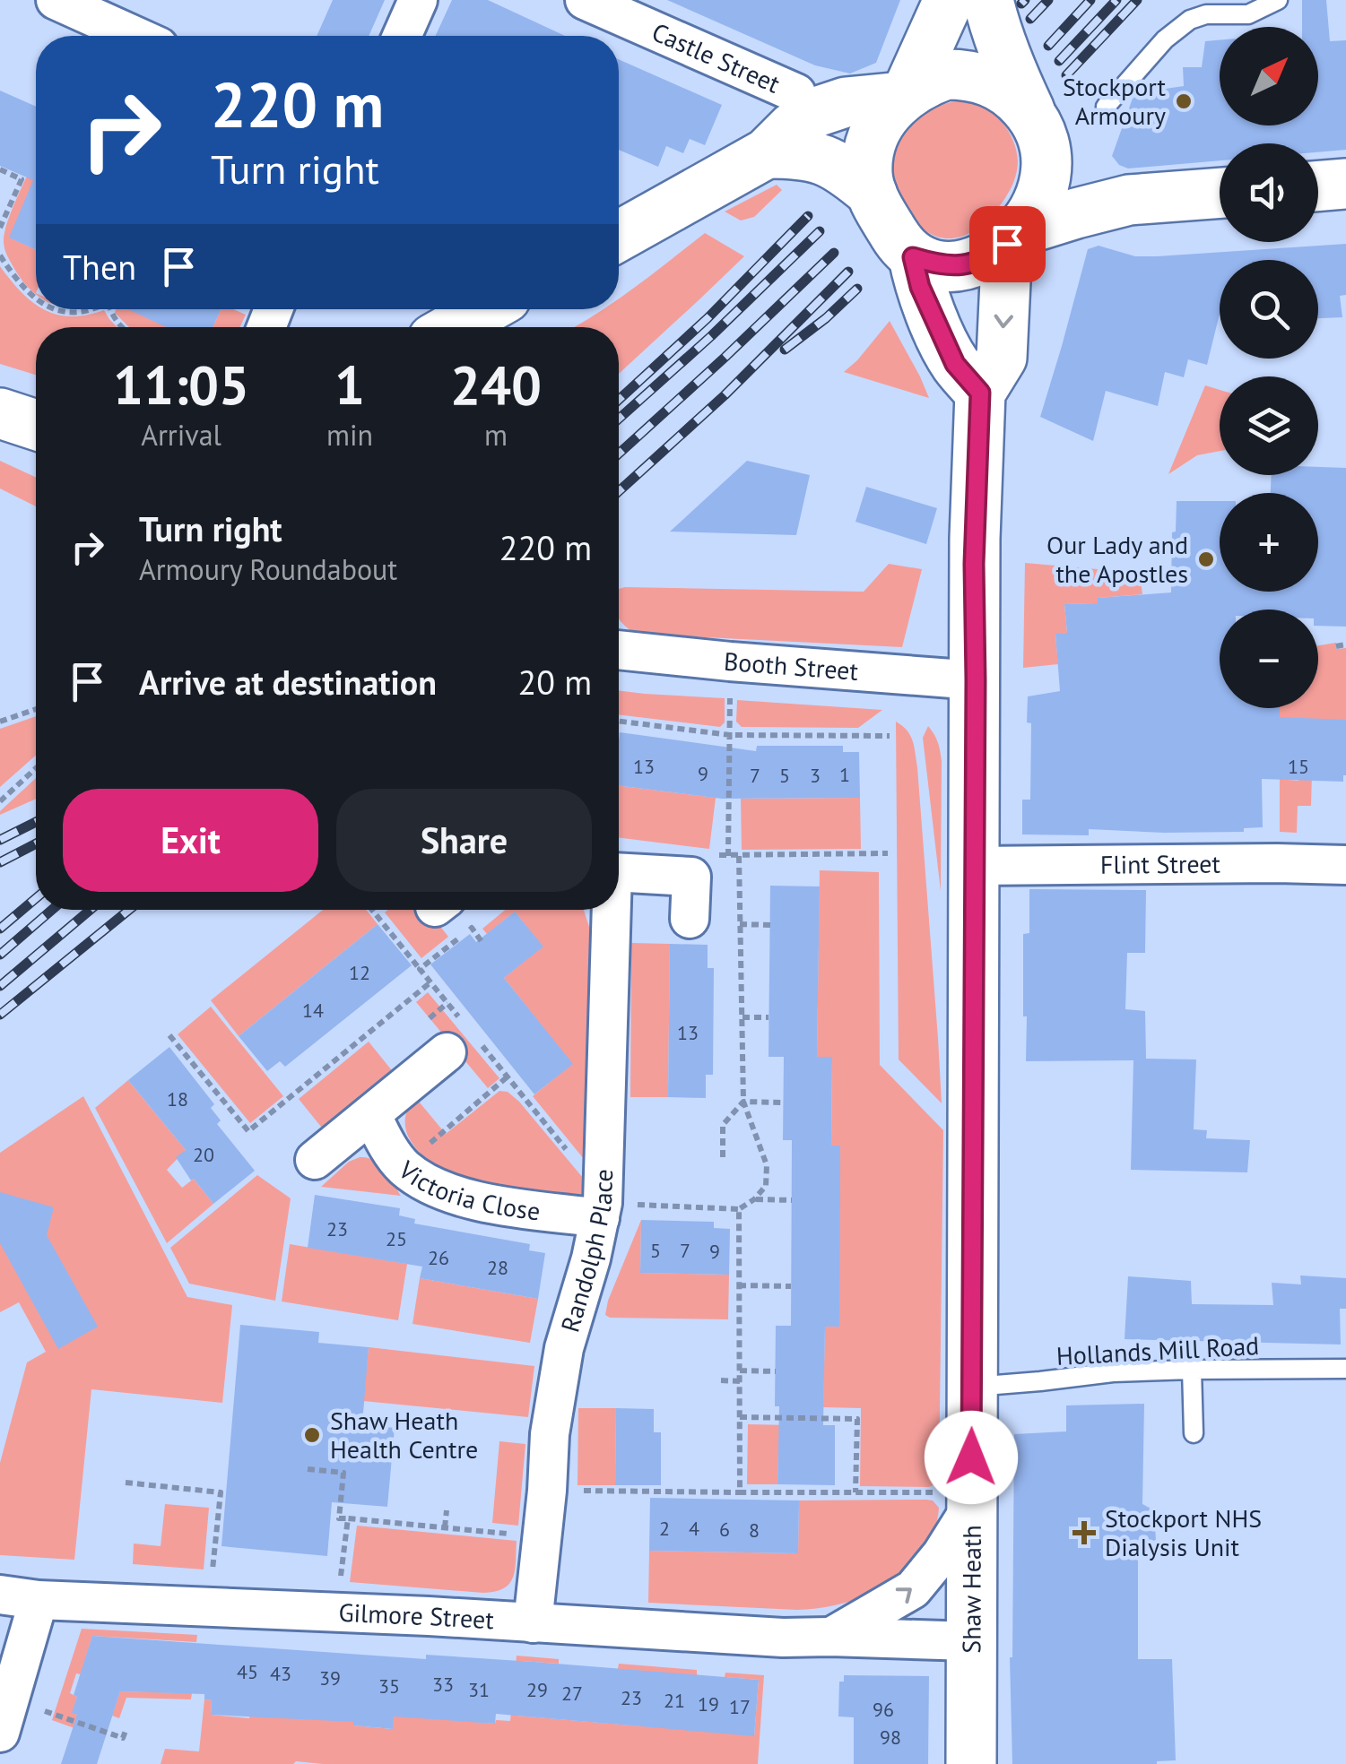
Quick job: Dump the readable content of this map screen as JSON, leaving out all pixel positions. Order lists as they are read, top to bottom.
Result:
{
  "streets": {
    "main road": ["Shaw Heath"],
    "street": [
      "Castle Street",
      "Booth Street",
      "Flint Street",
      "Victoria Close",
      "Randolph Place",
      "Gilmore Street"
    ],
    "lane": ["Hollands Mill Road"]
  },
  "crossings": [
    ["Booth Street", "Shaw Heath"],
    ["Flint Street", "Shaw Heath"],
    ["Victoria Close", "Randolph Place"],
    ["Randolph Place", "Gilmore Street"],
    ["Hollands Mill Road", "Shaw Heath"],
    ["Shaw Heath", "Gilmore Street"]
  ],
  "places": {
    "other": ["Stockport Armoury", "Our Lady and the Apostles", "Shaw Heath Health Centre"],
    "health": ["Stockport NHS Dialysis Unit"]
  },
  "house_numbers": [
    "13",
    "15",
    "9",
    "1",
    "7",
    "5",
    "3",
    "12",
    "14",
    "13",
    "18",
    "20",
    "23",
    "25",
    "5",
    "7",
    "9",
    "26",
    "28",
    "2",
    "4",
    "6",
    "8",
    "45",
    "43",
    "39",
    "33",
    "35",
    "31",
    "29",
    "27",
    "23",
    "21",
    "19",
    "17",
    "96",
    "98"
  ],
  "north": "top right",
  "page": {
    "map_buttons": ["+", "−"],
    "turn": ["220 m", "Turn right"],
    "then": "Then",
    "eta": [
      "11:05",
      "Arrival",
      "1",
      "min",
      "240",
      "m"
    ],
    "list": [
      {
        "name": "Turn right",
        "note": "Armoury Roundabout",
        "value": "220 m"
      },
      {
        "name": "Arrive at destination",
        "value": "20 m"
      }
    ],
    "buttons": ["Exit", "Share"]
  }
}
